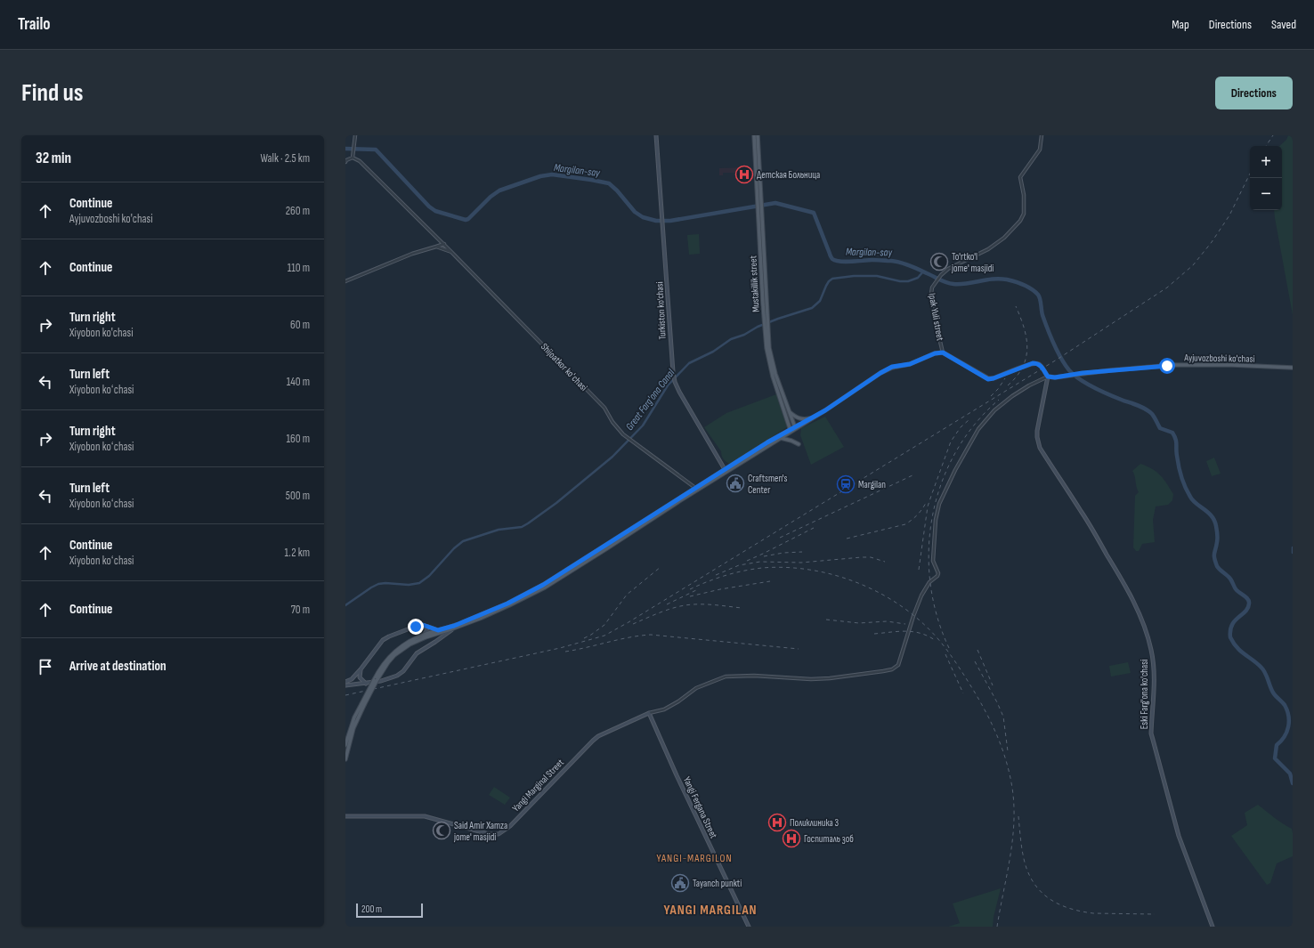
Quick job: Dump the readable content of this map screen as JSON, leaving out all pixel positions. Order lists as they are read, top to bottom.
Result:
{
  "streets": {
    "main road": [
      "Mustakillik street",
      "Turkiston ko’chasi",
      "Ayjuvozboshi ko'chasi",
      "Eski Farg'ona ko'chasi",
      "Yangi Marginal Street",
      "Yangi Fergana Street"
    ],
    "street": ["Ipak Yuli street", "Shijoatkor koʻchasi"]
  },
  "crossings": [
    ["Ayjuvozboshi ko'chasi", "Eski Farg'ona ko'chasi"],
    ["Yangi Marginal Street", "Yangi Fergana Street"]
  ],
  "districts": ["YANGI-MARGILON", "YANGI MARGILAN"],
  "water": ["Margilan-say", "Great Farg'ona Canal"],
  "places": {
    "hospital": ["Детская Больница", "Поликлиника 3", "Госпиталь зоб"],
    "mosque": ["To'rtko'l jome' masjidi", "Said Amir Xamza jome' masjidi"],
    "public building": ["Craftsmen's Center", "Tayanch punkti"],
    "station": ["Margilan"]
  },
  "scale_bar": "200 m",
  "page": {
    "header": "Trailo",
    "nav": ["Map", "Directions", "Saved"],
    "buttons": "Directions",
    "title": "Find us",
    "heading": ["32 min", "Walk · 2.5 km"],
    "map_buttons": ["+", "−"],
    "list": [
      ["Continue", "Ayjuvozboshi ko'chasi", "260 m"],
      ["Continue", "110 m"],
      ["Turn right", "Xiyobon ko'chasi", "60 m"],
      ["Turn left", "Xiyobon koʻchasi", "140 m"],
      ["Turn right", "Xiyobon koʻchasi", "160 m"],
      ["Turn left", "Xiyobon koʻchasi", "500 m"],
      ["Continue", "Xiyobon koʻchasi", "1.2 km"],
      ["Continue", "70 m"],
      "Arrive at destination"
    ],
    "scale": "200 m"
  }
}
